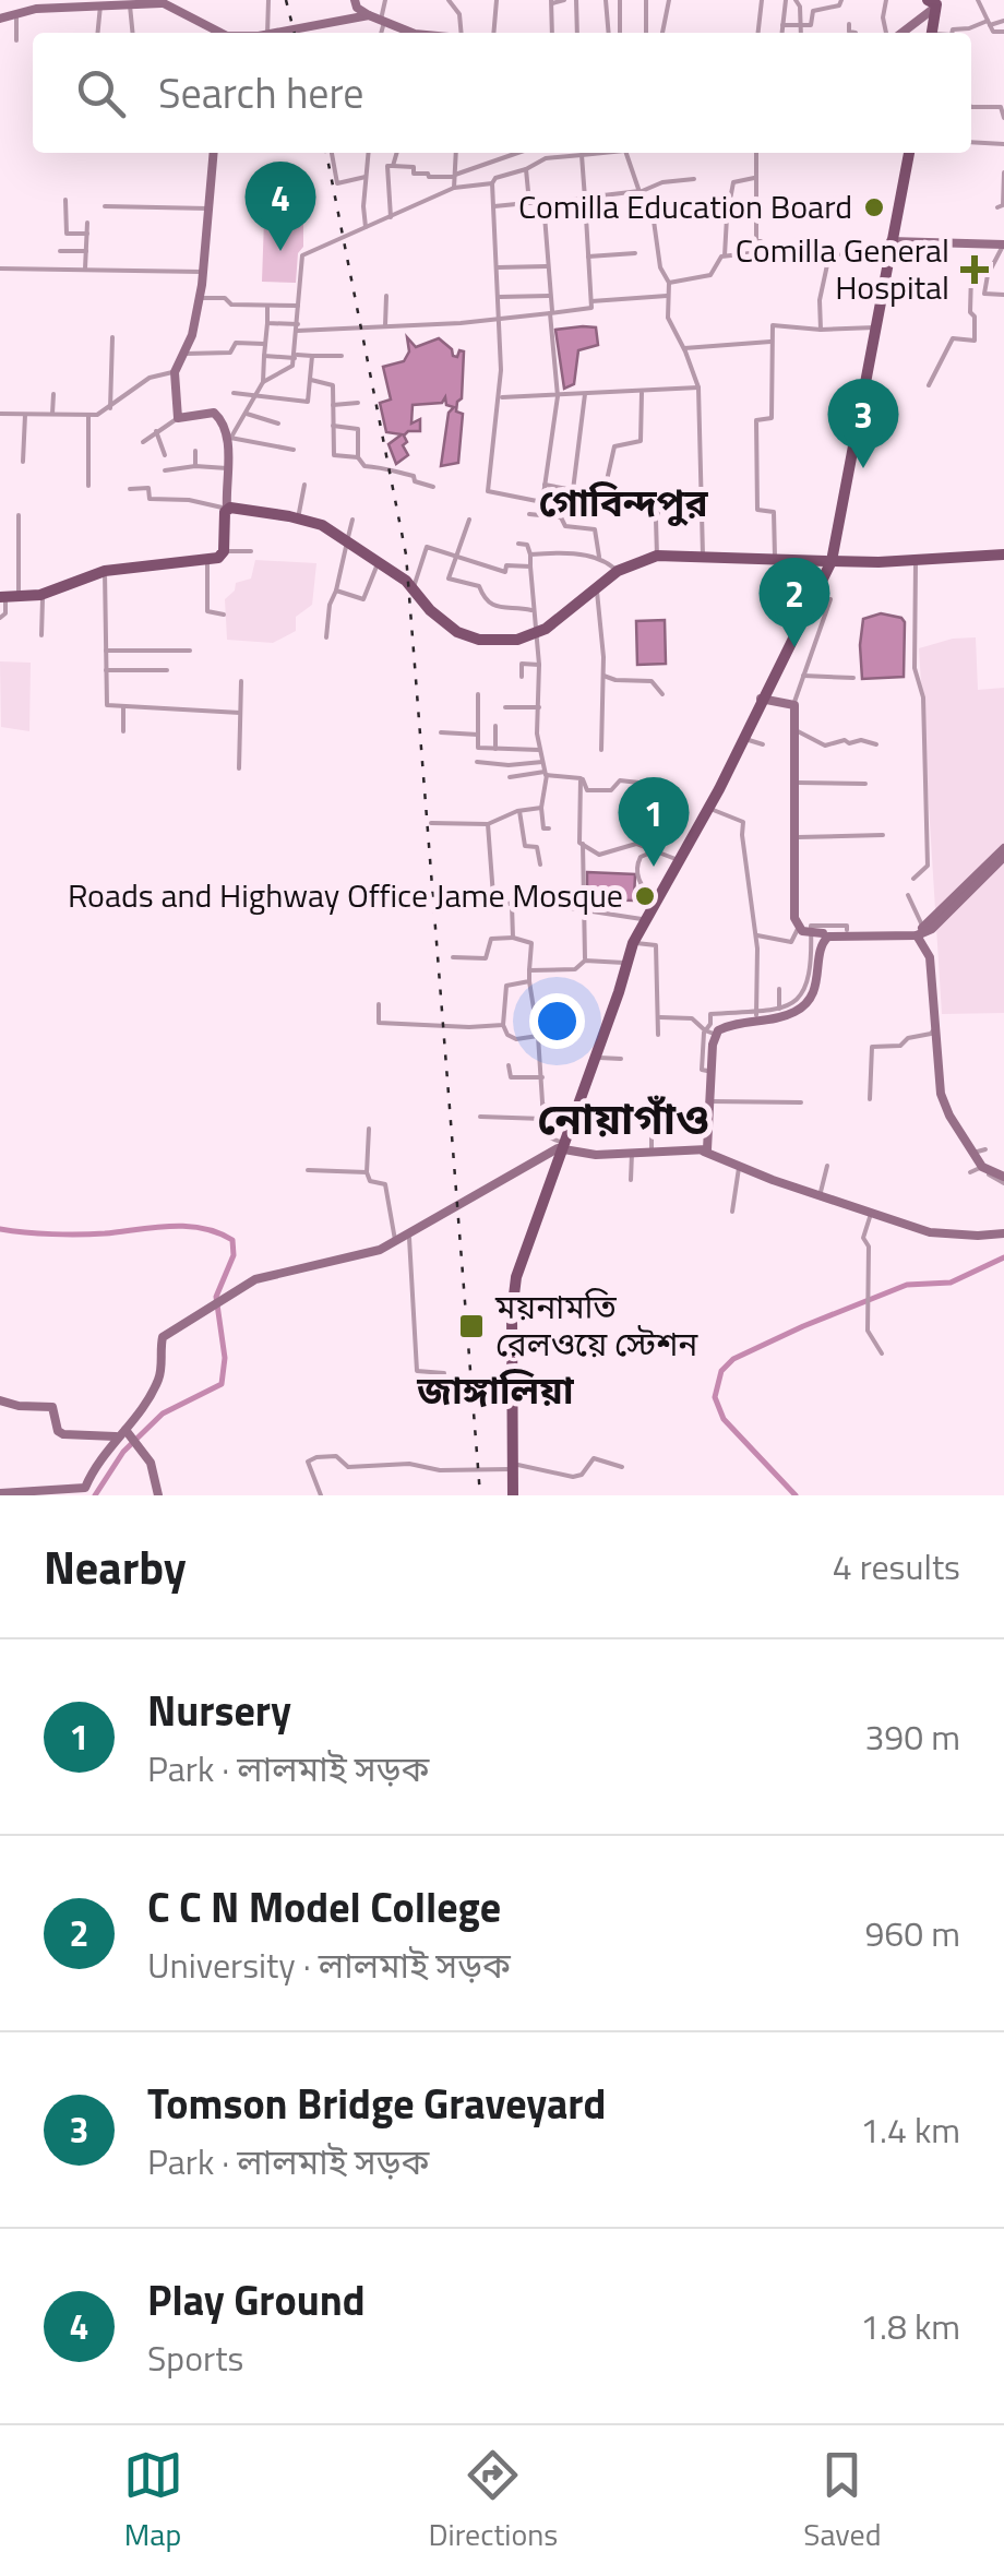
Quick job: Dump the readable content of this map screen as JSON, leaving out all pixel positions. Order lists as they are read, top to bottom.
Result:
{
  "districts": ["গোবিন্দপুর", "নোয়াগাঁও", "জাঙ্গালিয়া"],
  "places": {
    "other": ["Comilla Education Board", "Roads and Highway Office Jame Mosque"],
    "health": ["Comilla General Hospital"],
    "transit": ["ময়নামতি রেলওয়ে স্টেশন"]
  },
  "page": {
    "search": "Search here",
    "pins": [
      "4",
      "3",
      "2",
      "1"
    ],
    "heading": ["Nearby", "4 results"],
    "list": [
      {
        "mark": "1",
        "name": "Nursery",
        "note": "Park · লালমাই সড়ক",
        "value": "390 m"
      },
      {
        "mark": "2",
        "name": "C C N Model College",
        "note": "University · লালমাই সড়ক",
        "value": "960 m"
      },
      {
        "mark": "3",
        "name": "Tomson Bridge Graveyard",
        "note": "Park · লালমাই সড়ক",
        "value": "1.4 km"
      },
      {
        "mark": "4",
        "name": "Play Ground",
        "note": "Sports",
        "value": "1.8 km"
      }
    ],
    "nav": ["Map", "Directions", "Saved"]
  }
}
